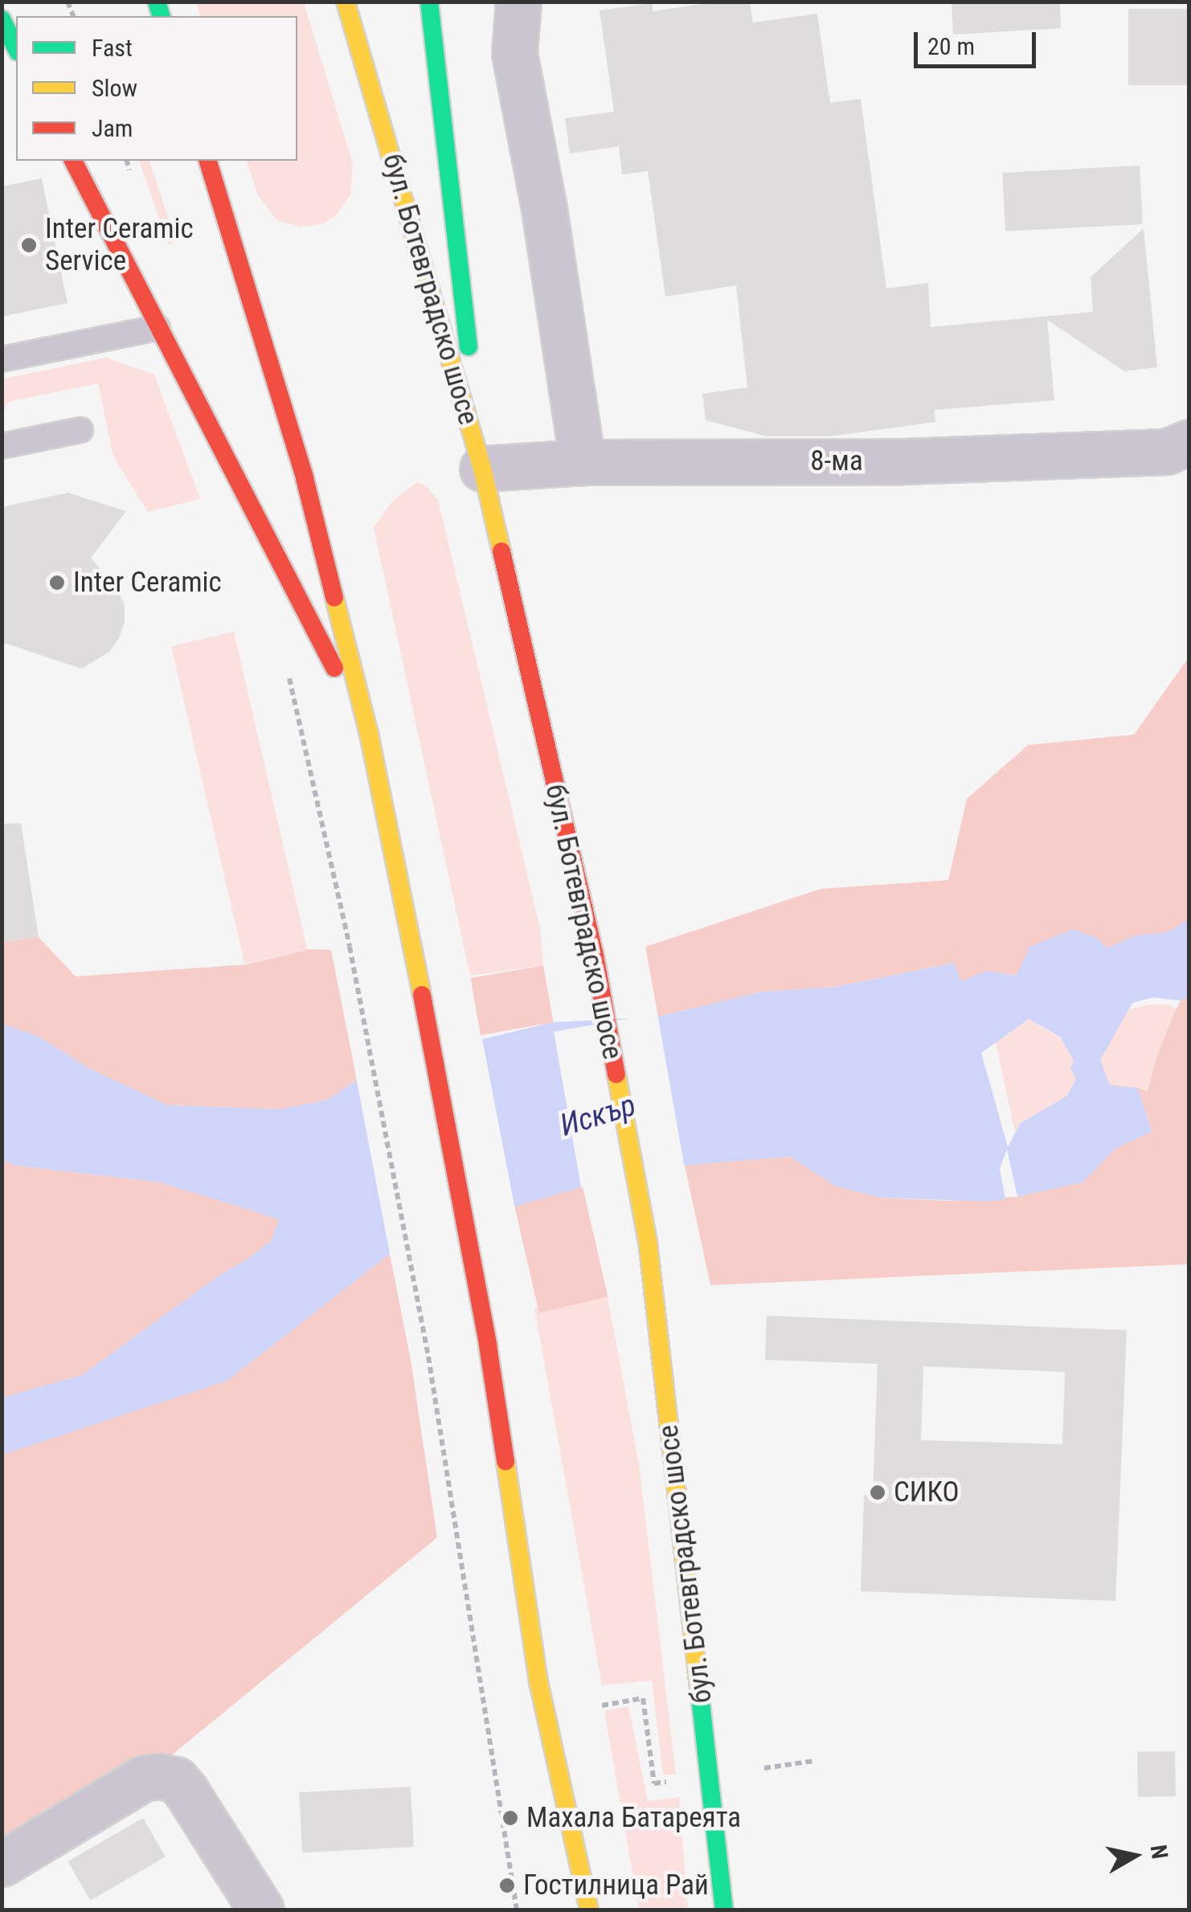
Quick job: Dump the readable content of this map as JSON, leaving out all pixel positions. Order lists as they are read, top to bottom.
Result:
{
  "streets": {
    "main road": ["бул. Ботевградско шосе"],
    "street": ["8-ма"]
  },
  "crossings": [
    ["бул. Ботевградско шосе", "8-ма"]
  ],
  "water": ["Искър"],
  "places": [
    "Inter Ceramic Service",
    "Inter Ceramic",
    "СИКО",
    "Махала Батареята",
    "Гостилница Рай"
  ],
  "legend": ["Fast", "Slow", "Jam"],
  "scale_bar": "20 m",
  "north": "right"
}
